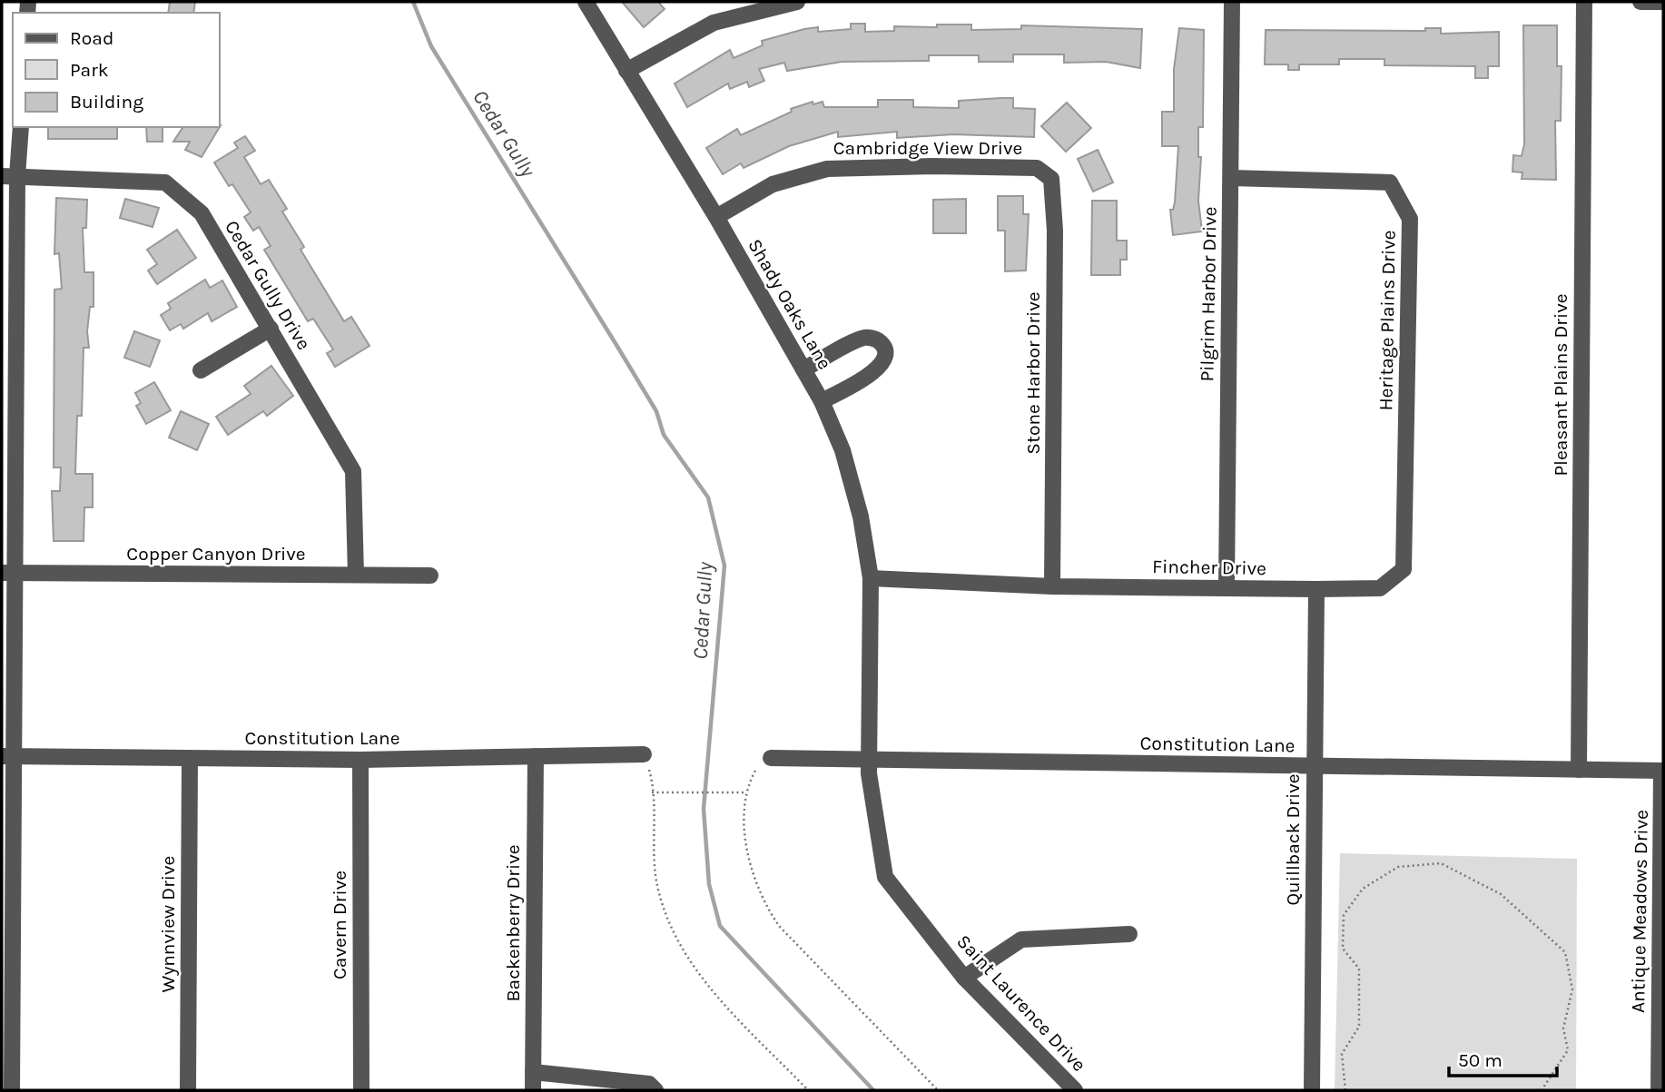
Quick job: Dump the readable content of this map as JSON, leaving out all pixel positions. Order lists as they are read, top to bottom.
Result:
{
  "streets": {
    "street": [
      "Cambridge View Drive",
      "Cedar Gully Drive",
      "Pilgrim Harbor Drive",
      "Shady Oaks Lane",
      "Heritage Plains Drive",
      "Stone Harbor Drive",
      "Pleasant Plains Drive",
      "Copper Canyon Drive",
      "Fincher Drive",
      "Constitution Lane",
      "Quillback Drive",
      "Antique Meadows Drive",
      "Backenberry Drive",
      "Wynnview Drive",
      "Cavern Drive",
      "Saint Laurence Drive"
    ]
  },
  "crossings": [
    ["Cambridge View Drive", "Shady Oaks Lane"],
    ["Cambridge View Drive", "Stone Harbor Drive"],
    ["Cedar Gully Drive", "Copper Canyon Drive"],
    ["Pilgrim Harbor Drive", "Heritage Plains Drive"],
    ["Pilgrim Harbor Drive", "Fincher Drive"],
    ["Shady Oaks Lane", "Fincher Drive"],
    ["Shady Oaks Lane", "Saint Laurence Drive"],
    ["Heritage Plains Drive", "Fincher Drive"],
    ["Stone Harbor Drive", "Fincher Drive"],
    ["Pleasant Plains Drive", "Constitution Lane"],
    ["Fincher Drive", "Quillback Drive"],
    ["Constitution Lane", "Quillback Drive"],
    ["Constitution Lane", "Antique Meadows Drive"],
    ["Constitution Lane", "Backenberry Drive"],
    ["Constitution Lane", "Wynnview Drive"],
    ["Constitution Lane", "Cavern Drive"],
    ["Constitution Lane", "Saint Laurence Drive"]
  ],
  "water": ["Cedar Gully"],
  "legend": ["Road", "Park", "Building"],
  "scale_bar": "50 m"
}
